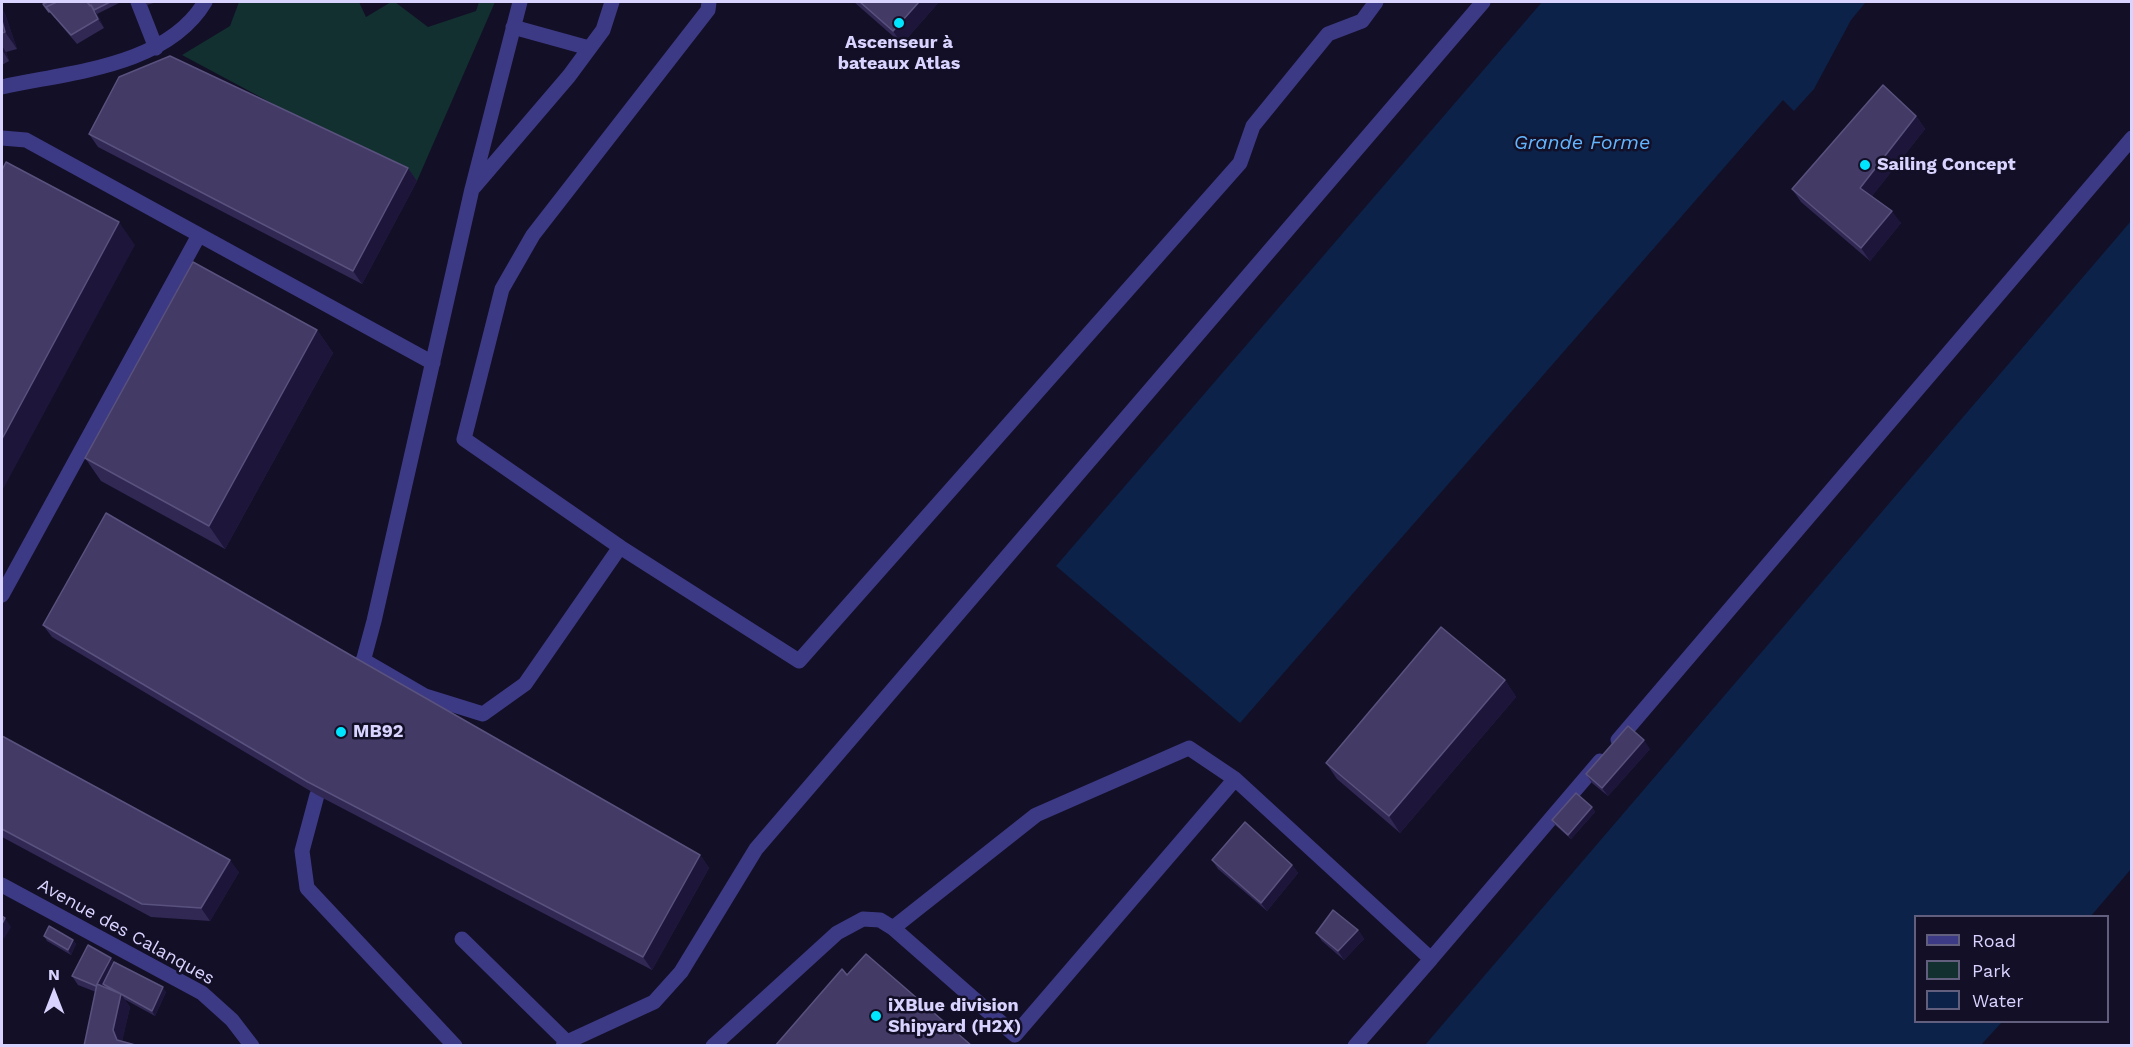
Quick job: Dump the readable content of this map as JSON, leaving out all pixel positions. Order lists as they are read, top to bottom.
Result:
{
  "streets": {
    "street": ["Avenue des Calanques"]
  },
  "water": ["Grande Forme"],
  "places": [
    "Ascenseur à bateaux Atlas",
    "Sailing Concept",
    "MB92",
    "iXBlue division Shipyard (H2X)"
  ],
  "legend": ["Road", "Park", "Water"],
  "north": "top"
}
